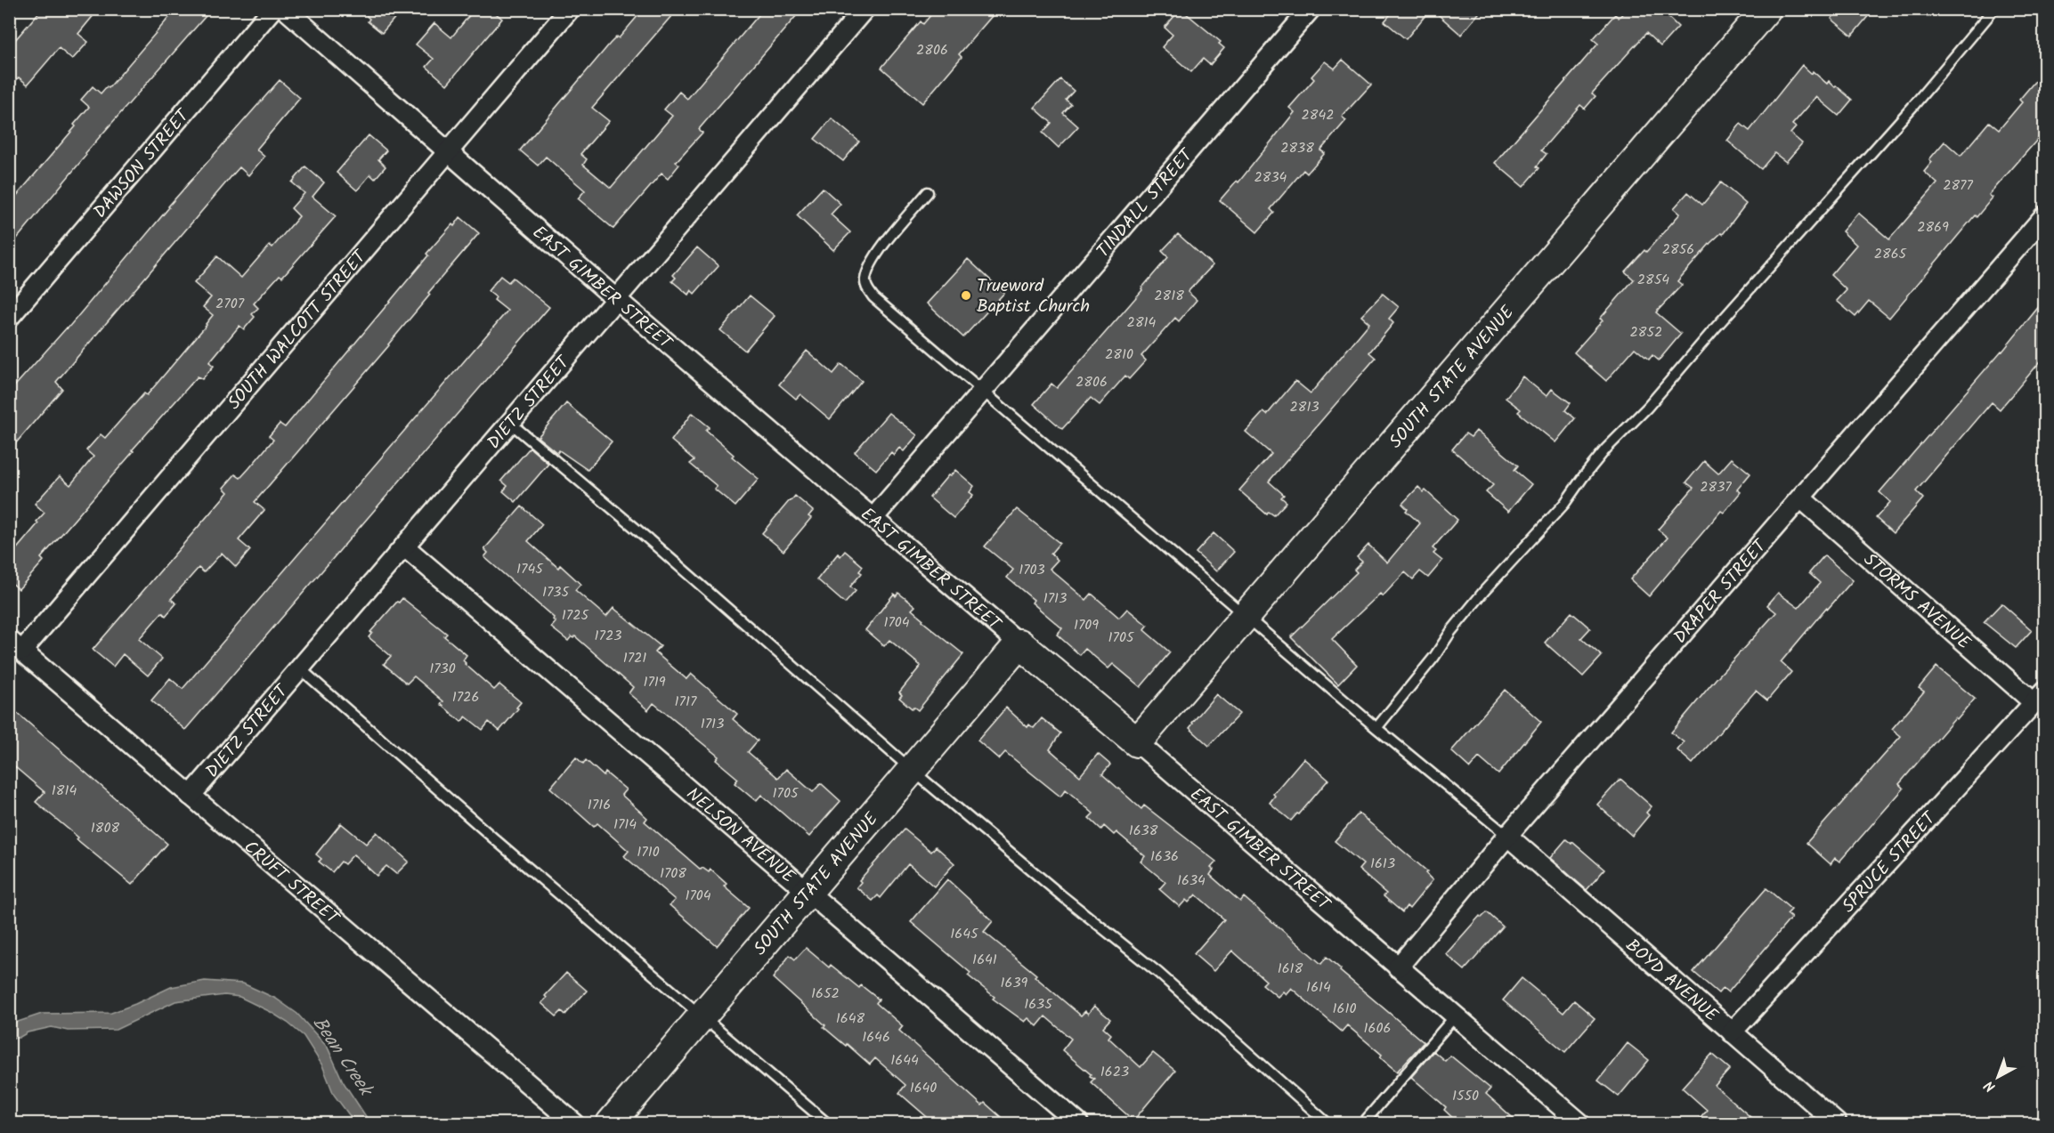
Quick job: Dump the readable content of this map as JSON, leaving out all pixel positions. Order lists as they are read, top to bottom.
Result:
{
  "streets": {
    "street": [
      "DAWSON STREET",
      "TINDALL STREET",
      "EAST GIMBER STREET",
      "SOUTH WALCOTT STREET",
      "SOUTH STATE AVENUE",
      "DIETZ STREET",
      "DRAPER STREET",
      "STORMS AVENUE",
      "NELSON AVENUE",
      "SPRUCE STREET",
      "CRUFT STREET",
      "BOYD AVENUE"
    ]
  },
  "crossings": [
    ["TINDALL STREET", "EAST GIMBER STREET"],
    ["EAST GIMBER STREET", "SOUTH WALCOTT STREET"],
    ["EAST GIMBER STREET", "SOUTH STATE AVENUE"],
    ["EAST GIMBER STREET", "DIETZ STREET"],
    ["EAST GIMBER STREET", "DRAPER STREET"],
    ["SOUTH WALCOTT STREET", "CRUFT STREET"],
    ["SOUTH STATE AVENUE", "NELSON AVENUE"],
    ["DIETZ STREET", "NELSON AVENUE"],
    ["DIETZ STREET", "CRUFT STREET"],
    ["DRAPER STREET", "STORMS AVENUE"],
    ["DRAPER STREET", "BOYD AVENUE"],
    ["STORMS AVENUE", "SPRUCE STREET"],
    ["SPRUCE STREET", "BOYD AVENUE"]
  ],
  "water": ["Bean Creek"],
  "places": ["Trueword Baptist Church"],
  "house_numbers": [
    "2806",
    "2842",
    "2838",
    "2834",
    "2877",
    "2869",
    "2856",
    "2865",
    "2854",
    "2818",
    "2707",
    "2814",
    "2852",
    "2810",
    "2806",
    "2813",
    "2837",
    "1745",
    "1703",
    "1735",
    "1713",
    "1725",
    "1704",
    "1709",
    "1723",
    "1705",
    "1721",
    "1730",
    "1719",
    "1726",
    "1717",
    "1713",
    "1814",
    "1705",
    "1716",
    "1714",
    "1808",
    "1638",
    "1710",
    "1636",
    "1613",
    "1708",
    "1634",
    "1704",
    "1645",
    "1641",
    "1618",
    "1639",
    "1614",
    "1652",
    "1635",
    "1610",
    "1648",
    "1606",
    "1646",
    "1644",
    "1623",
    "1640",
    "1550"
  ],
  "north": "bottom left"
}
